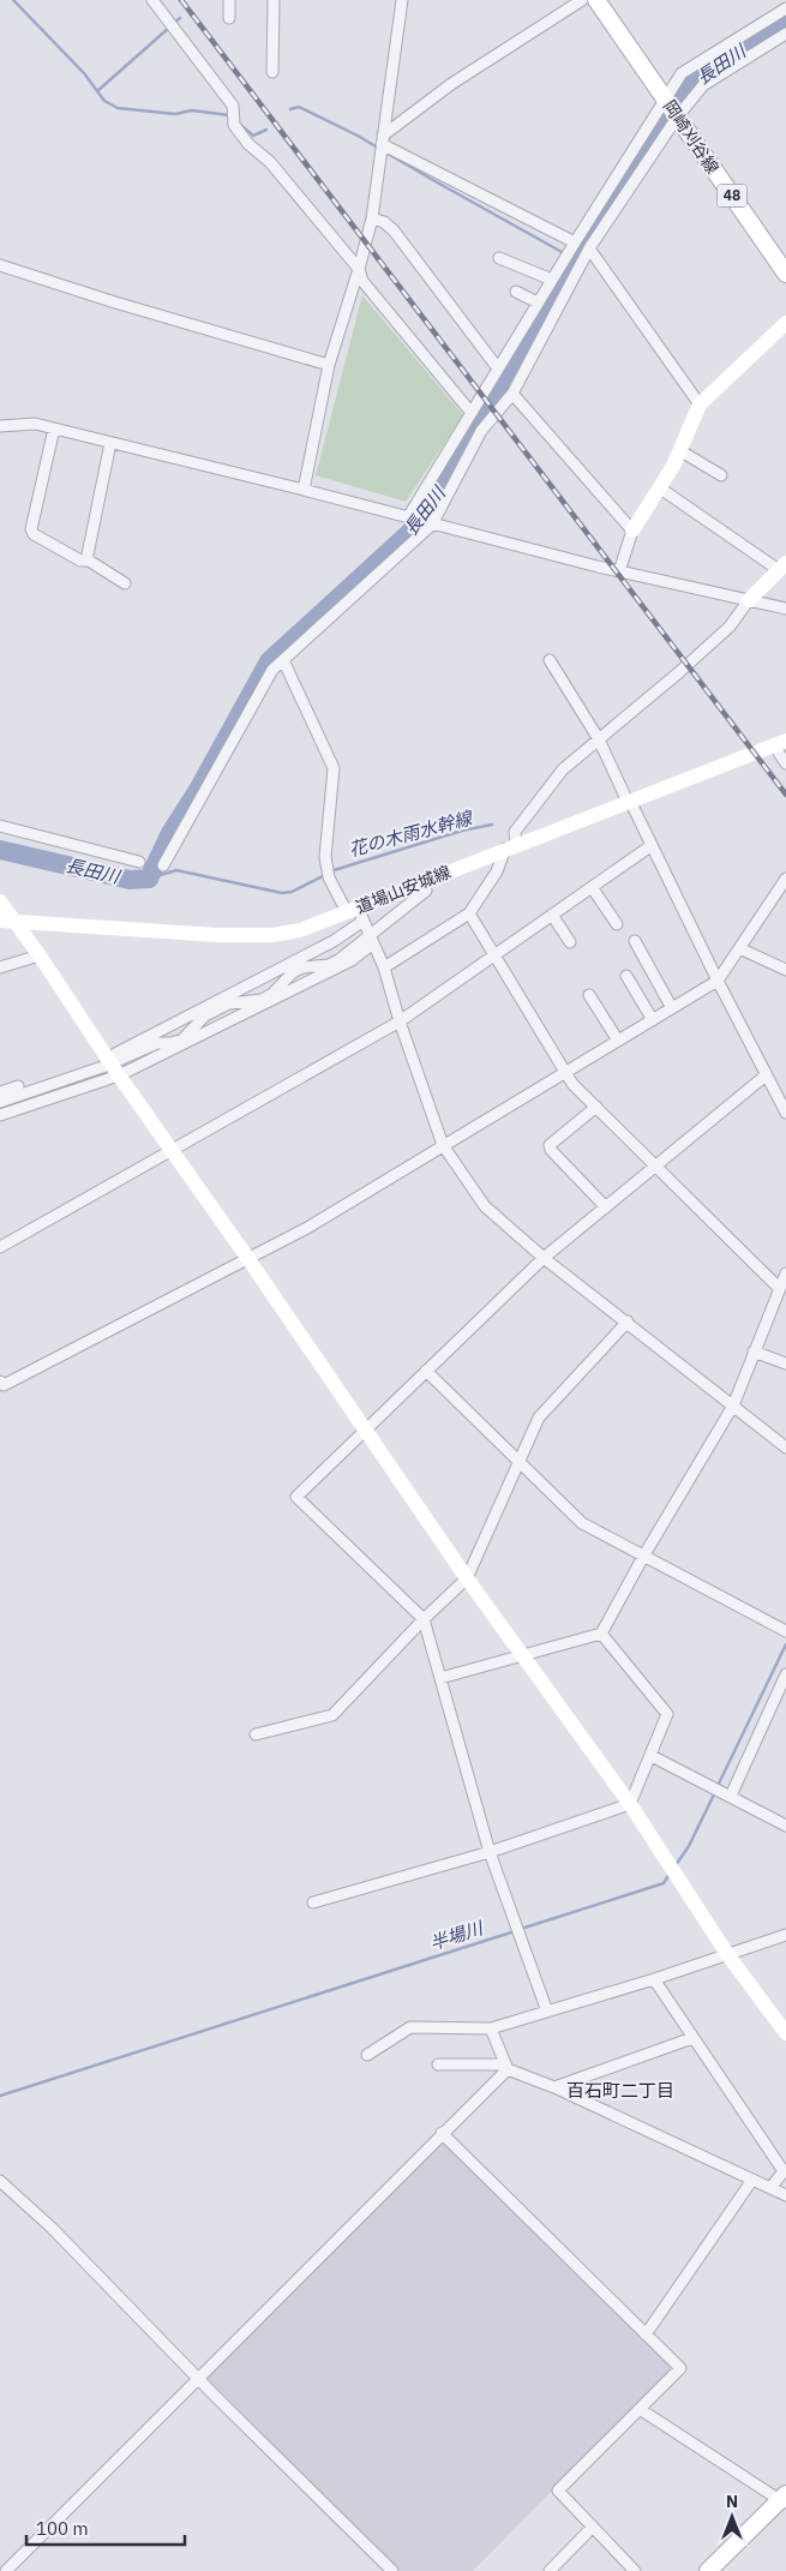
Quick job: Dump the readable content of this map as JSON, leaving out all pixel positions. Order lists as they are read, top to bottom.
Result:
{
  "streets": {
    "main road": ["岡崎刈谷線", "48"],
    "street": ["道場山安城線"]
  },
  "districts": ["百石町二丁目"],
  "water": ["長田川", "花の木雨水幹線", "半場川"],
  "scale_bar": "100 m",
  "north": "top"
}
